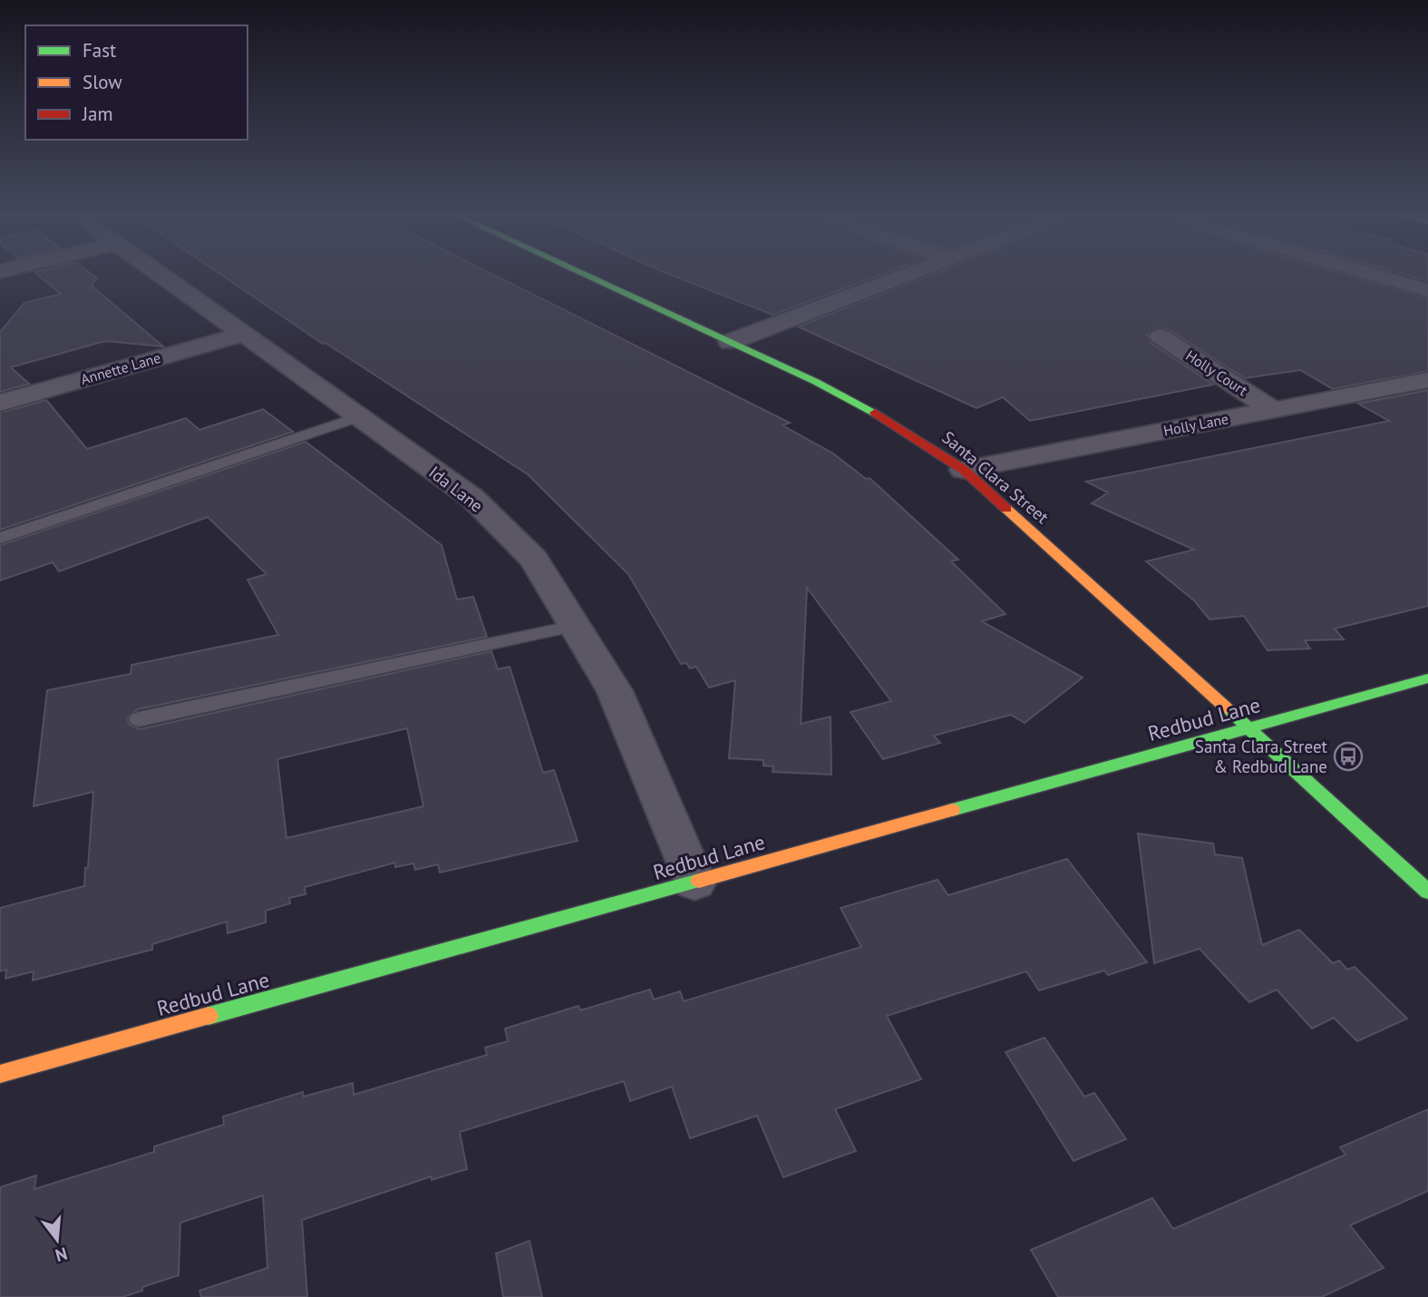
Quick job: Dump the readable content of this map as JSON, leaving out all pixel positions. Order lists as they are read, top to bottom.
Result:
{
  "streets": {
    "main road": ["Santa Clara Street", "Redbud Lane"],
    "street": [
      "Annette Lane",
      "Holly Court",
      "Holly Lane",
      "Ida Lane"
    ]
  },
  "crossings": [
    ["Annette Lane", "Ida Lane"],
    ["Holly Court", "Holly Lane"],
    ["Holly Lane", "Santa Clara Street"],
    ["Santa Clara Street", "Redbud Lane"],
    ["Ida Lane", "Redbud Lane"]
  ],
  "places": {
    "bus stop": ["Santa Clara Street & Redbud Lane"]
  },
  "legend": ["Fast", "Slow", "Jam"],
  "north": "bottom"
}
